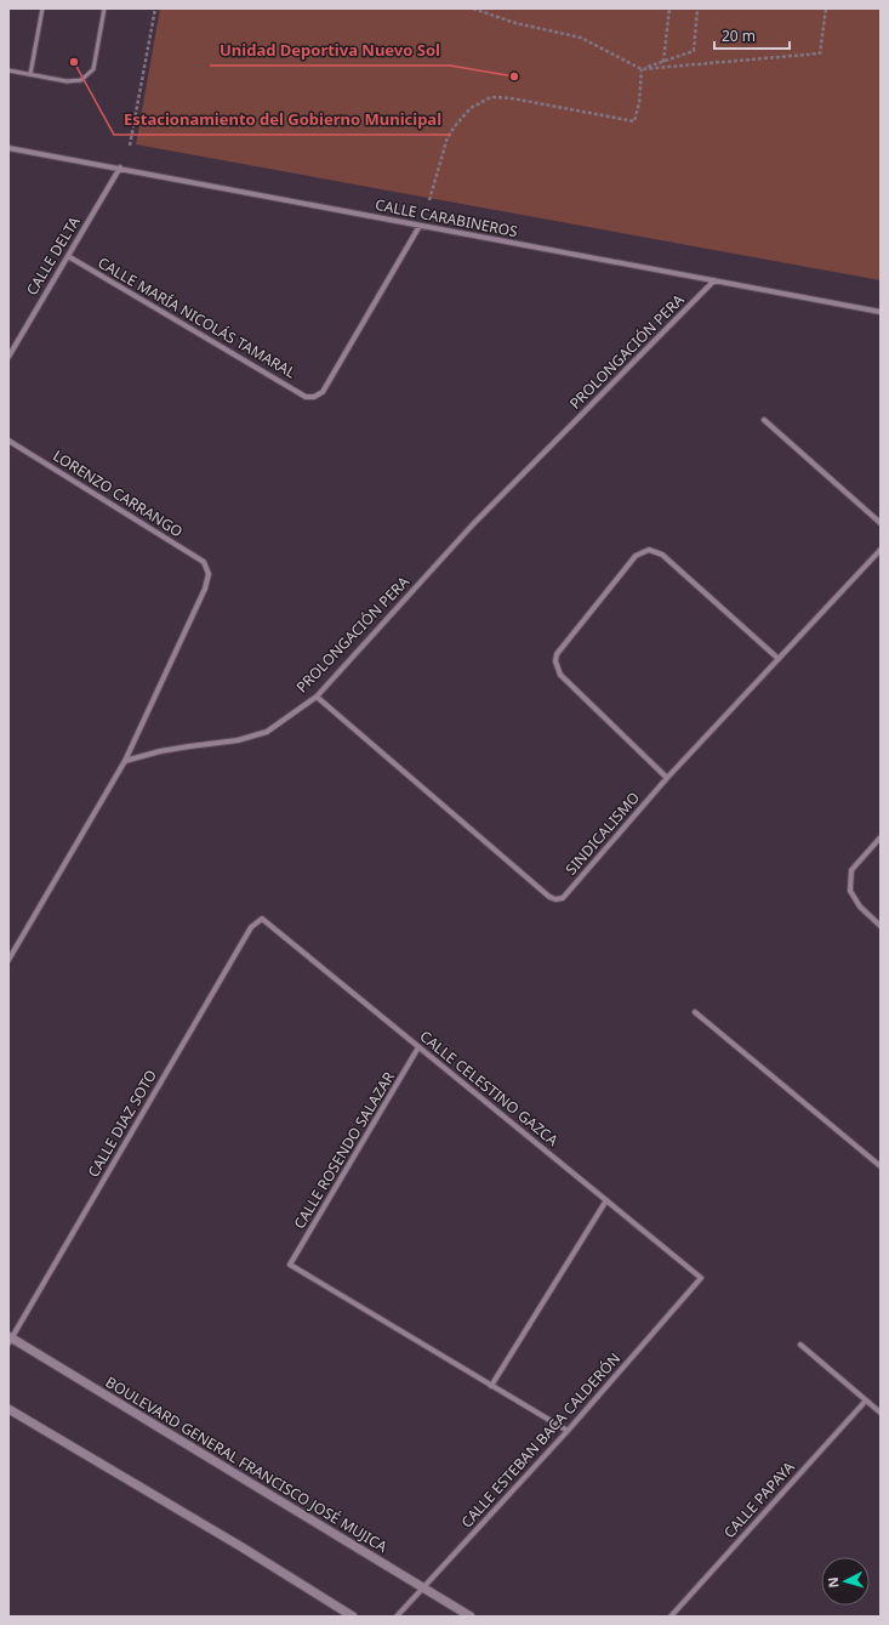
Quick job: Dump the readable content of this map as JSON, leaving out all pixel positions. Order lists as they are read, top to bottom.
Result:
{
  "streets": {
    "street": [
      "CALLE CARABINEROS",
      "CALLE DELTA",
      "CALLE MARÍA NICOLÁS TAMARAL",
      "PROLONGACIÓN PERA",
      "LORENZO CARRANGO",
      "SINDICALISMO",
      "CALLE CELESTINO GAZCA",
      "CALLE DIAZ SOTO",
      "CALLE ROSENDO SALAZAR",
      "CALLE ESTEBAN BACA CALDERÓN",
      "BOULEVARD GENERAL FRANCISCO JOSÉ MUJICA",
      "CALLE PAPAYA"
    ]
  },
  "crossings": [
    ["CALLE CARABINEROS", "CALLE DELTA"],
    ["CALLE CARABINEROS", "CALLE MARÍA NICOLÁS TAMARAL"],
    ["CALLE CARABINEROS", "PROLONGACIÓN PERA"],
    ["CALLE DELTA", "CALLE MARÍA NICOLÁS TAMARAL"],
    ["PROLONGACIÓN PERA", "LORENZO CARRANGO"],
    ["PROLONGACIÓN PERA", "SINDICALISMO"],
    ["CALLE CELESTINO GAZCA", "CALLE DIAZ SOTO"],
    ["CALLE CELESTINO GAZCA", "CALLE ROSENDO SALAZAR"],
    ["CALLE CELESTINO GAZCA", "CALLE ESTEBAN BACA CALDERÓN"],
    ["CALLE DIAZ SOTO", "BOULEVARD GENERAL FRANCISCO JOSÉ MUJICA"],
    ["CALLE ESTEBAN BACA CALDERÓN", "BOULEVARD GENERAL FRANCISCO JOSÉ MUJICA"]
  ],
  "places": ["Estacionamiento del Gobierno Municipal", "Unidad Deportiva Nuevo Sol"],
  "scale_bar": "20 m",
  "north": "left"
}
